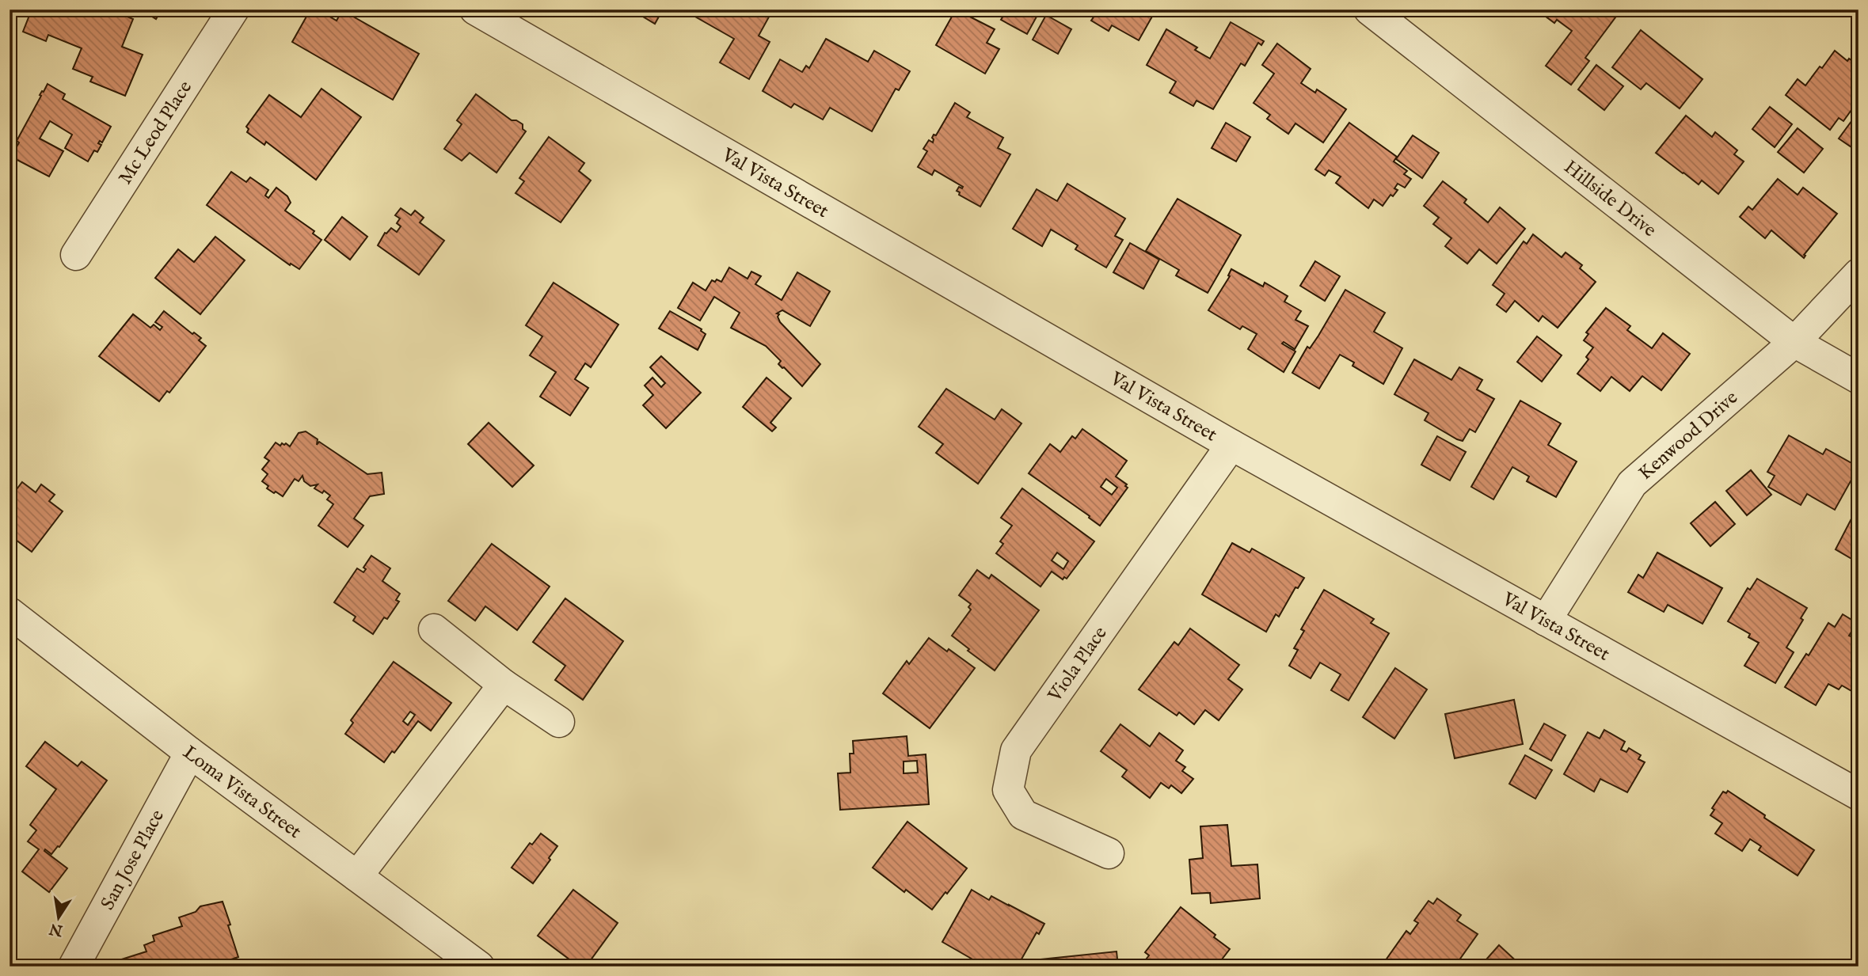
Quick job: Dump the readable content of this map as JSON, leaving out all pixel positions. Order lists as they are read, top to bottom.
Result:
{
  "streets": {
    "street": [
      "Mc Leod Place",
      "Val Vista Street",
      "Hillside Drive",
      "Kenwood Drive",
      "Viola Place",
      "Loma Vista Street",
      "San Jose Place"
    ]
  },
  "crossings": [
    ["Val Vista Street", "Kenwood Drive"],
    ["Val Vista Street", "Viola Place"],
    ["Hillside Drive", "Kenwood Drive"],
    ["Loma Vista Street", "San Jose Place"]
  ],
  "north": "bottom"
}
